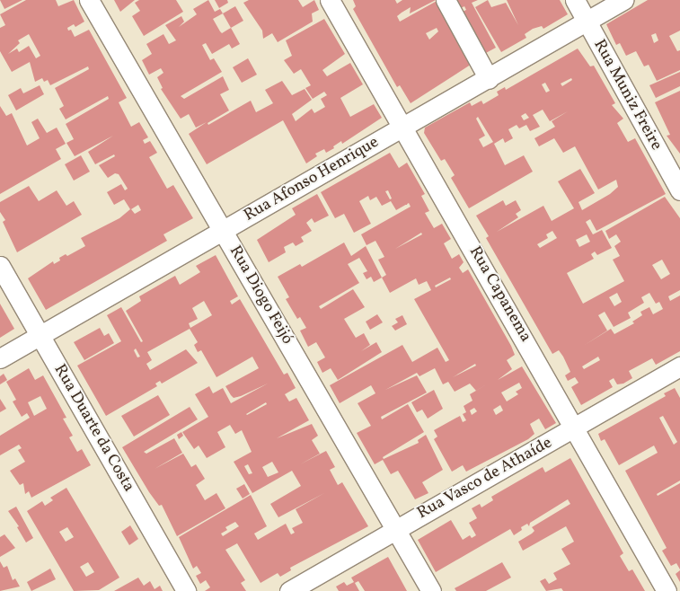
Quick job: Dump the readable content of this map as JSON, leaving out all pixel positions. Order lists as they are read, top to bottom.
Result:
{
  "streets": {
    "street": [
      "Rua Muniz Freire",
      "Rua Afonso Henrique",
      "Rua Capanema",
      "Rua Diogo Feijó",
      "Rua Duarte da Costa",
      "Rua Vasco de Athaíde"
    ]
  },
  "crossings": [
    ["Rua Muniz Freire", "Rua Afonso Henrique"],
    ["Rua Afonso Henrique", "Rua Capanema"],
    ["Rua Afonso Henrique", "Rua Diogo Feijó"],
    ["Rua Afonso Henrique", "Rua Duarte da Costa"],
    ["Rua Capanema", "Rua Vasco de Athaíde"],
    ["Rua Diogo Feijó", "Rua Vasco de Athaíde"]
  ]
}
